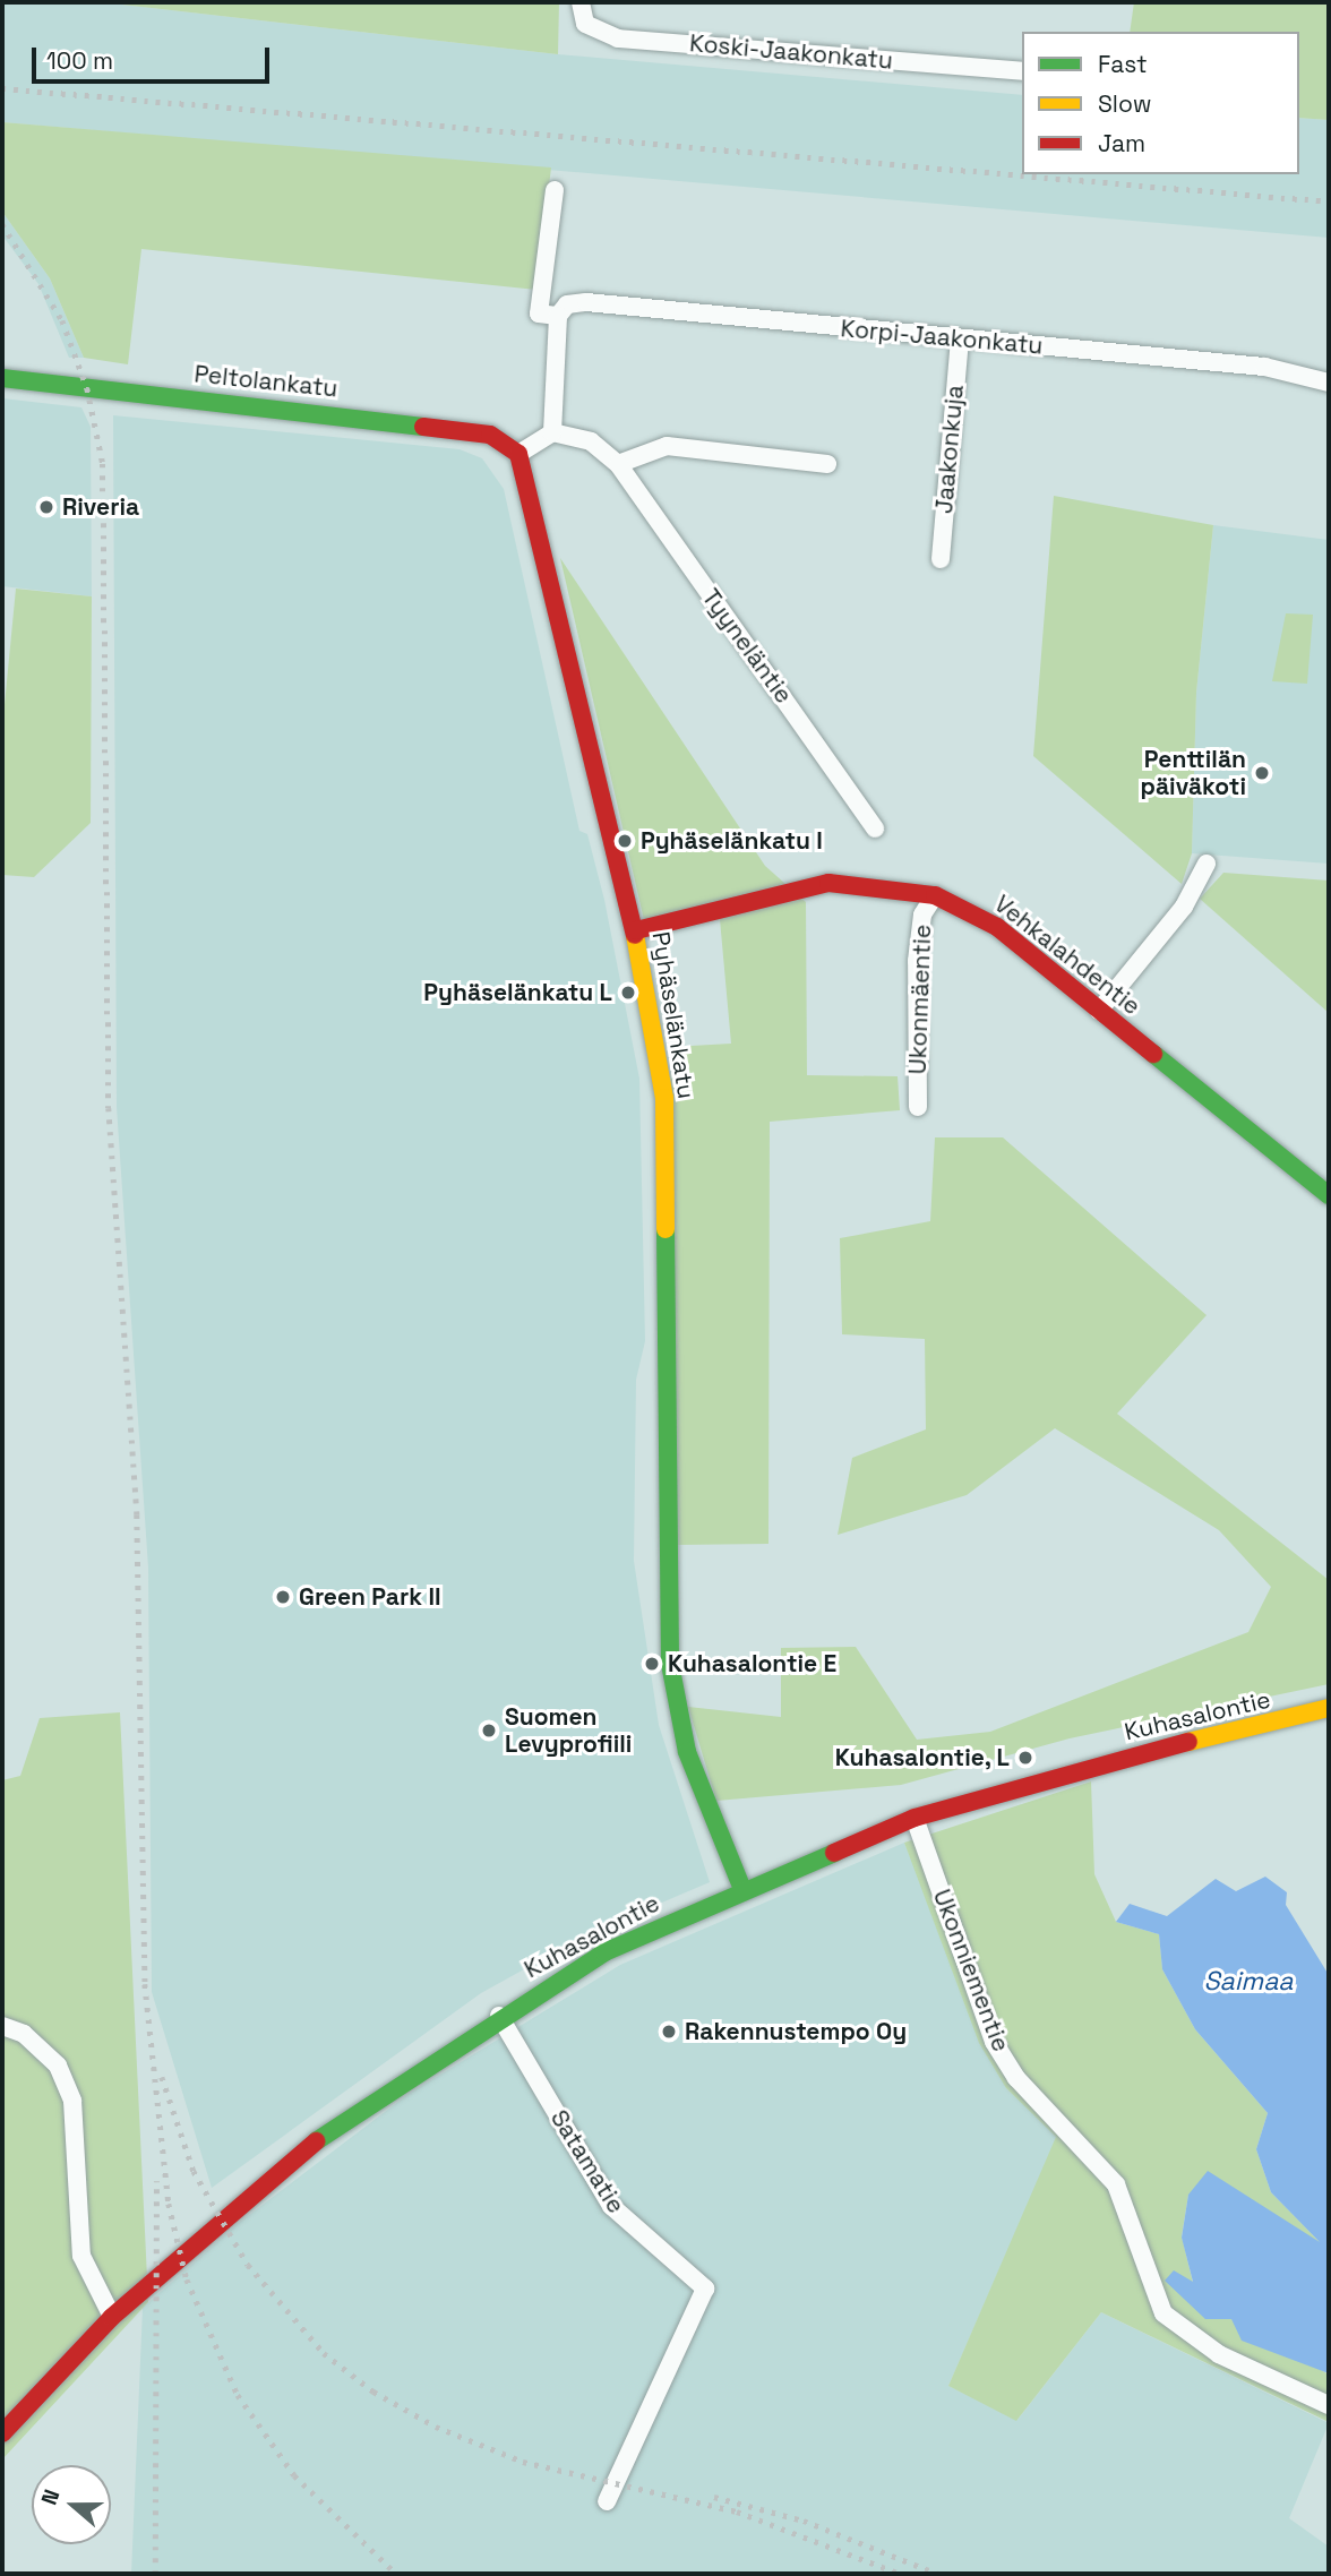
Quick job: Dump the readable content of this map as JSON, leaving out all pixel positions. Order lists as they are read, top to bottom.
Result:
{
  "streets": {
    "street": [
      "Koski-Jaakonkatu",
      "Korpi-Jaakonkatu",
      "Peltolankatu",
      "Jaakonkuja",
      "Tyyneläntie",
      "Vehkalahdentie",
      "Ukonmäentie",
      "Pyhäselänkatu",
      "Kuhasalontie",
      "Ukonniementie",
      "Satamatie"
    ]
  },
  "crossings": [
    ["Korpi-Jaakonkatu", "Jaakonkuja"],
    ["Peltolankatu", "Pyhäselänkatu"],
    ["Vehkalahdentie", "Ukonmäentie"],
    ["Vehkalahdentie", "Pyhäselänkatu"],
    ["Pyhäselänkatu", "Kuhasalontie"],
    ["Kuhasalontie", "Ukonniementie"],
    ["Kuhasalontie", "Satamatie"]
  ],
  "water": ["Saimaa"],
  "places": [
    "Riveria",
    "Penttilän päiväkoti",
    "Pyhäselänkatu I",
    "Pyhäselänkatu L",
    "Green Park II",
    "Kuhasalontie E",
    "Suomen Levyprofiili",
    "Kuhasalontie, L",
    "Rakennustempo Oy"
  ],
  "legend": ["Fast", "Slow", "Jam"],
  "scale_bar": "100 m",
  "north": "left"
}
